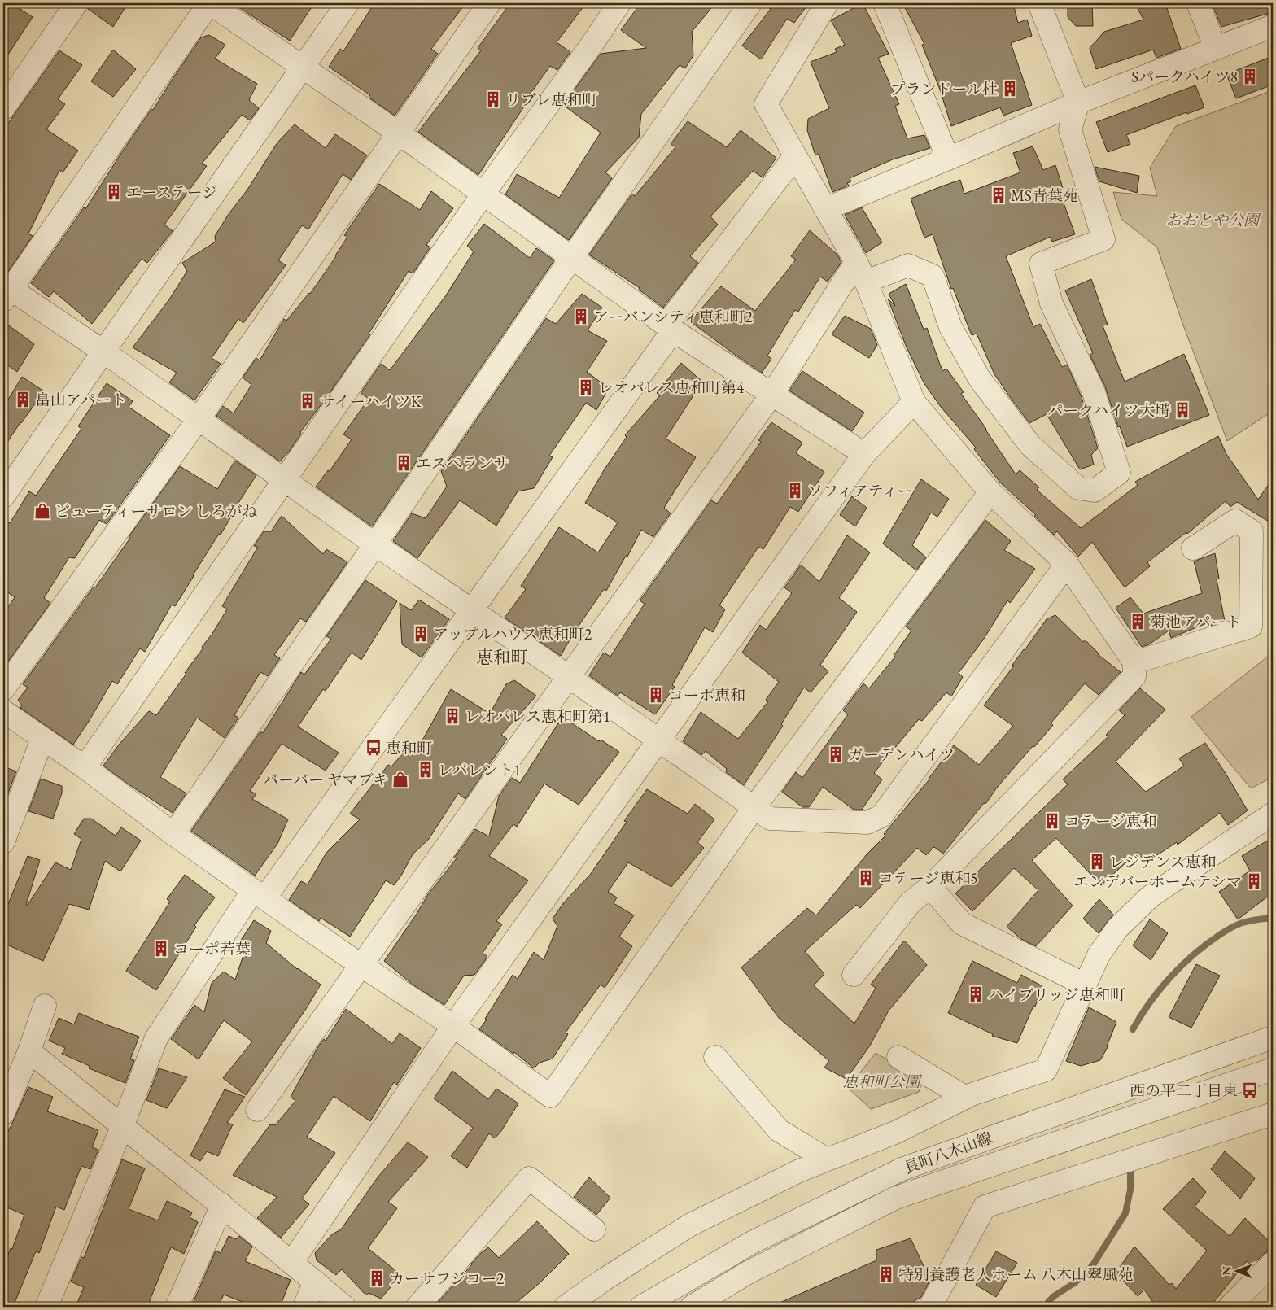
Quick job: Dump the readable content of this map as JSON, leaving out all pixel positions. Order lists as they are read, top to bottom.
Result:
{
  "streets": {
    "street": ["長町八木山線"]
  },
  "districts": ["恵和町"],
  "parks": ["おおとや公園", "恵和町公園"],
  "places": {
    "building": [
      "Sパークハイツ8",
      "プランドール杜",
      "リブレ恵和町",
      "エーステージ",
      "MS青葉苑",
      "アーバンシティ恵和町2",
      "レオパレス恵和町第4",
      "畠山アパート",
      "サイーハイツK",
      "パークハイツ大塒",
      "エスペランサ",
      "ソフィアティー",
      "菊池アパート",
      "アップルハウス恵和町2",
      "コーポ恵和",
      "レオパレス恵和町第1",
      "ガーデンハイツ",
      "レバレント1",
      "コテージ恵和",
      "レジデンス恵和",
      "コテージ恵和5",
      "エンデバーホームテシマ",
      "コーポ若葉",
      "ハイブリッジ恵和町",
      "特別養護老人ホーム 八木山翠風苑",
      "カーサフジコー2"
    ],
    "shop": ["ビューティーサロン しろがね", "バーバー ヤマブキ"],
    "bus stop": ["恵和町", "西の平二丁目東"]
  },
  "north": "left"
}
